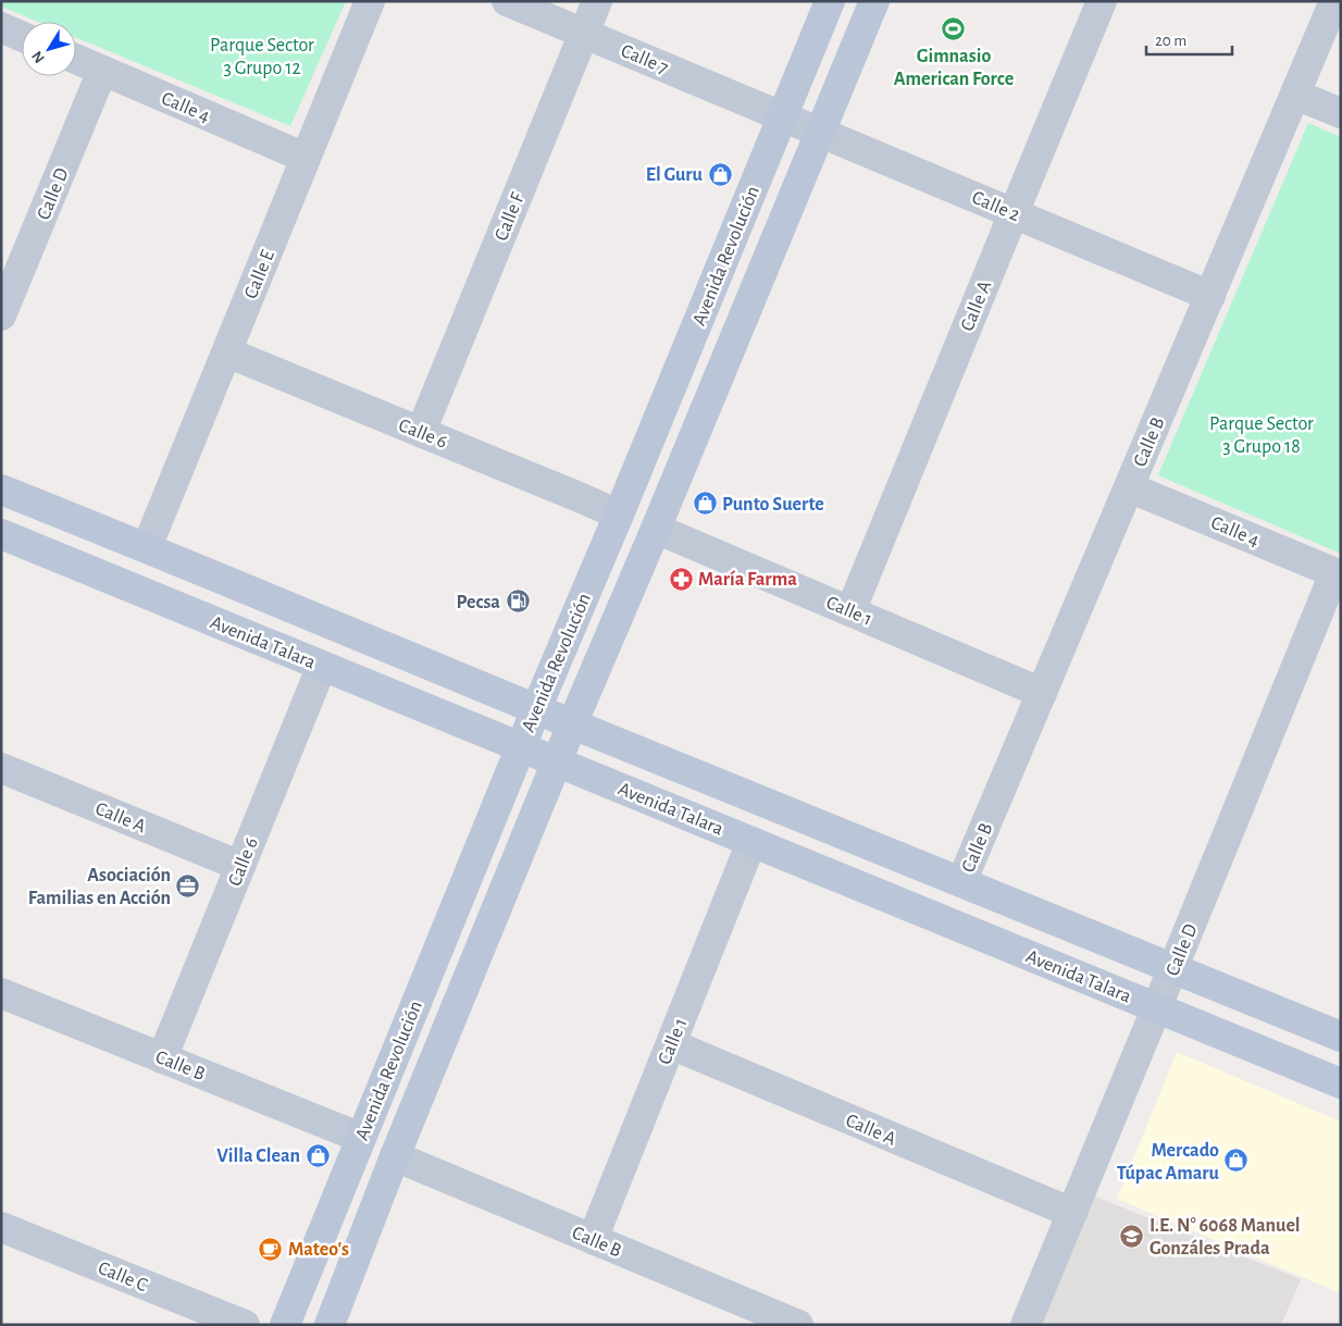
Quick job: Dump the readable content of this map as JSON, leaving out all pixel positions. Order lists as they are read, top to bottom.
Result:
{
  "streets": {
    "street": [
      "Calle 7",
      "Calle 4",
      "Calle D",
      "Calle 2",
      "Calle F",
      "Avenida Revolución",
      "Calle E",
      "Calle A",
      "Calle 6",
      "Calle B",
      "Calle 1",
      "Avenida Talara",
      "Calle C"
    ]
  },
  "crossings": [
    ["Calle 7", "Calle 2"],
    ["Calle 7", "Calle F"],
    ["Calle 7", "Avenida Revolución"],
    ["Calle 4", "Calle D"],
    ["Calle 4", "Calle E"],
    ["Calle 4", "Calle B"],
    ["Calle D", "Calle A"],
    ["Calle D", "Avenida Talara"],
    ["Calle 2", "Avenida Revolución"],
    ["Calle 2", "Calle A"],
    ["Calle 2", "Calle B"],
    ["Calle F", "Calle 6"],
    ["Avenida Revolución", "Calle 6"],
    ["Avenida Revolución", "Calle B"],
    ["Avenida Revolución", "Calle 1"],
    ["Avenida Revolución", "Avenida Talara"],
    ["Calle E", "Calle 6"],
    ["Calle A", "Calle 6"],
    ["Calle A", "Calle 1"],
    ["Calle 6", "Calle B"],
    ["Calle 6", "Avenida Talara"],
    ["Calle B", "Calle 1"],
    ["Calle 1", "Avenida Talara"]
  ],
  "parks": ["Parque Sector 3 Grupo 12", "Parque Sector 3 Grupo 18"],
  "places": {
    "sports": ["Gimnasio American Force"],
    "shop": [
      "El Guru",
      "Punto Suerte",
      "Villa Clean",
      "Mercado Túpac Amaru"
    ],
    "pharmacy": ["María Farma"],
    "fuel station": ["Pecsa"],
    "office": ["Asociación Familias en Acción"],
    "school or university": ["I.E. N° 6068 Manuel Gonzáles Prada"],
    "cafe": ["Mateo's"]
  },
  "scale_bar": "20 m",
  "north": "bottom left"
}
